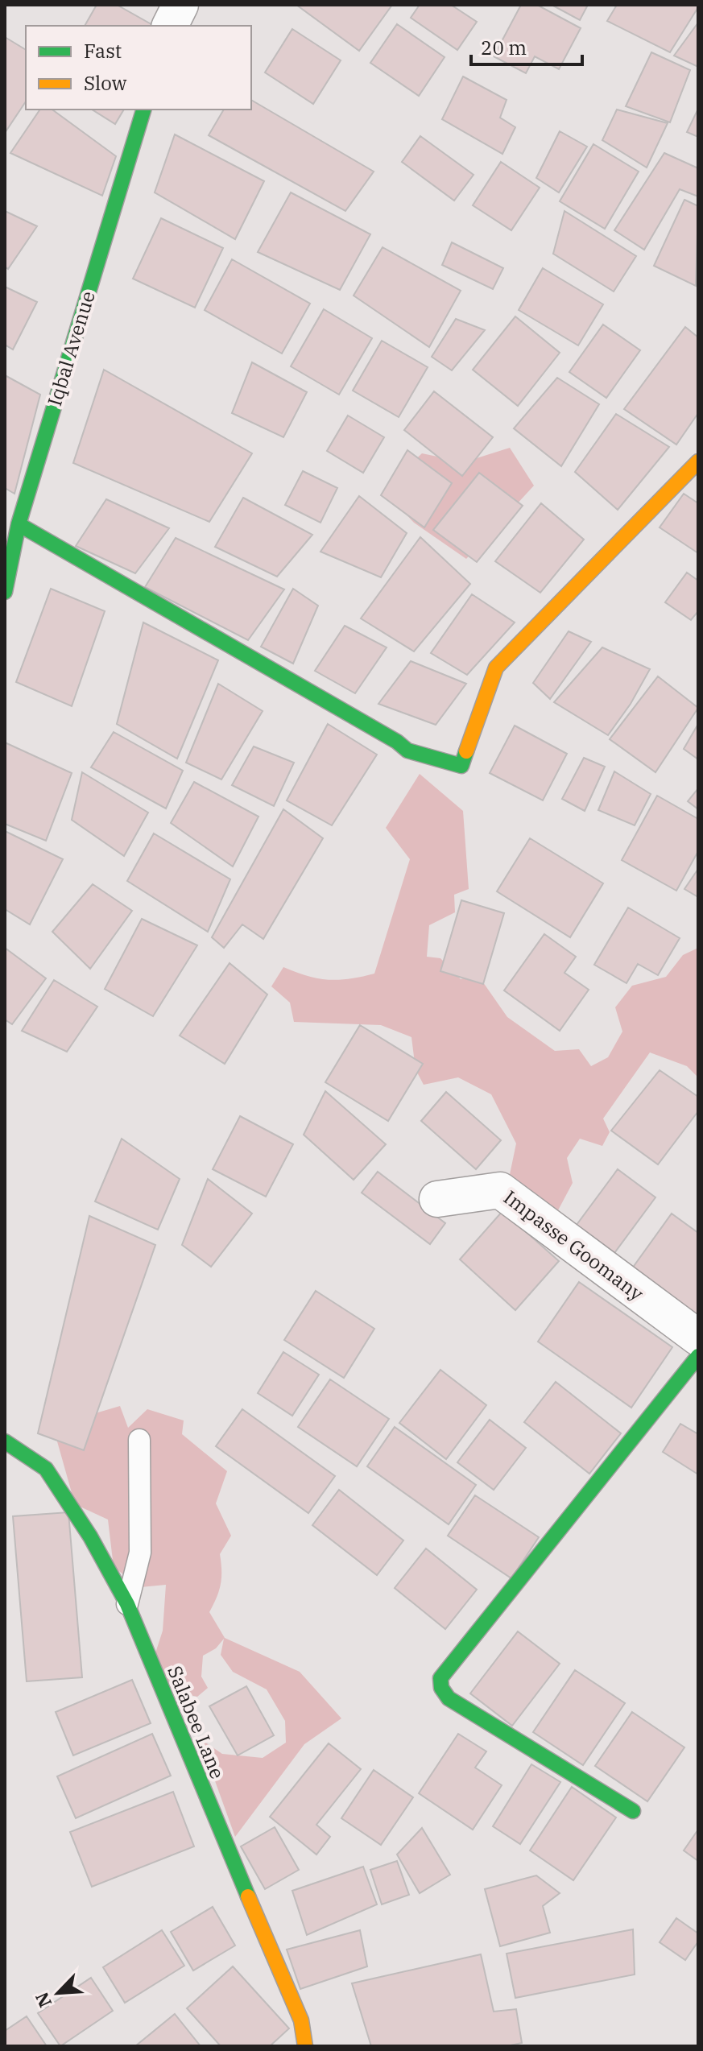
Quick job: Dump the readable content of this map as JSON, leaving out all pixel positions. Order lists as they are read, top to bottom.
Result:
{
  "streets": {
    "street": ["Iqbal Avenue", "Impasse Goomany", "Salabee Lane"]
  },
  "legend": ["Fast", "Slow"],
  "scale_bar": "20 m",
  "north": "bottom left"
}
